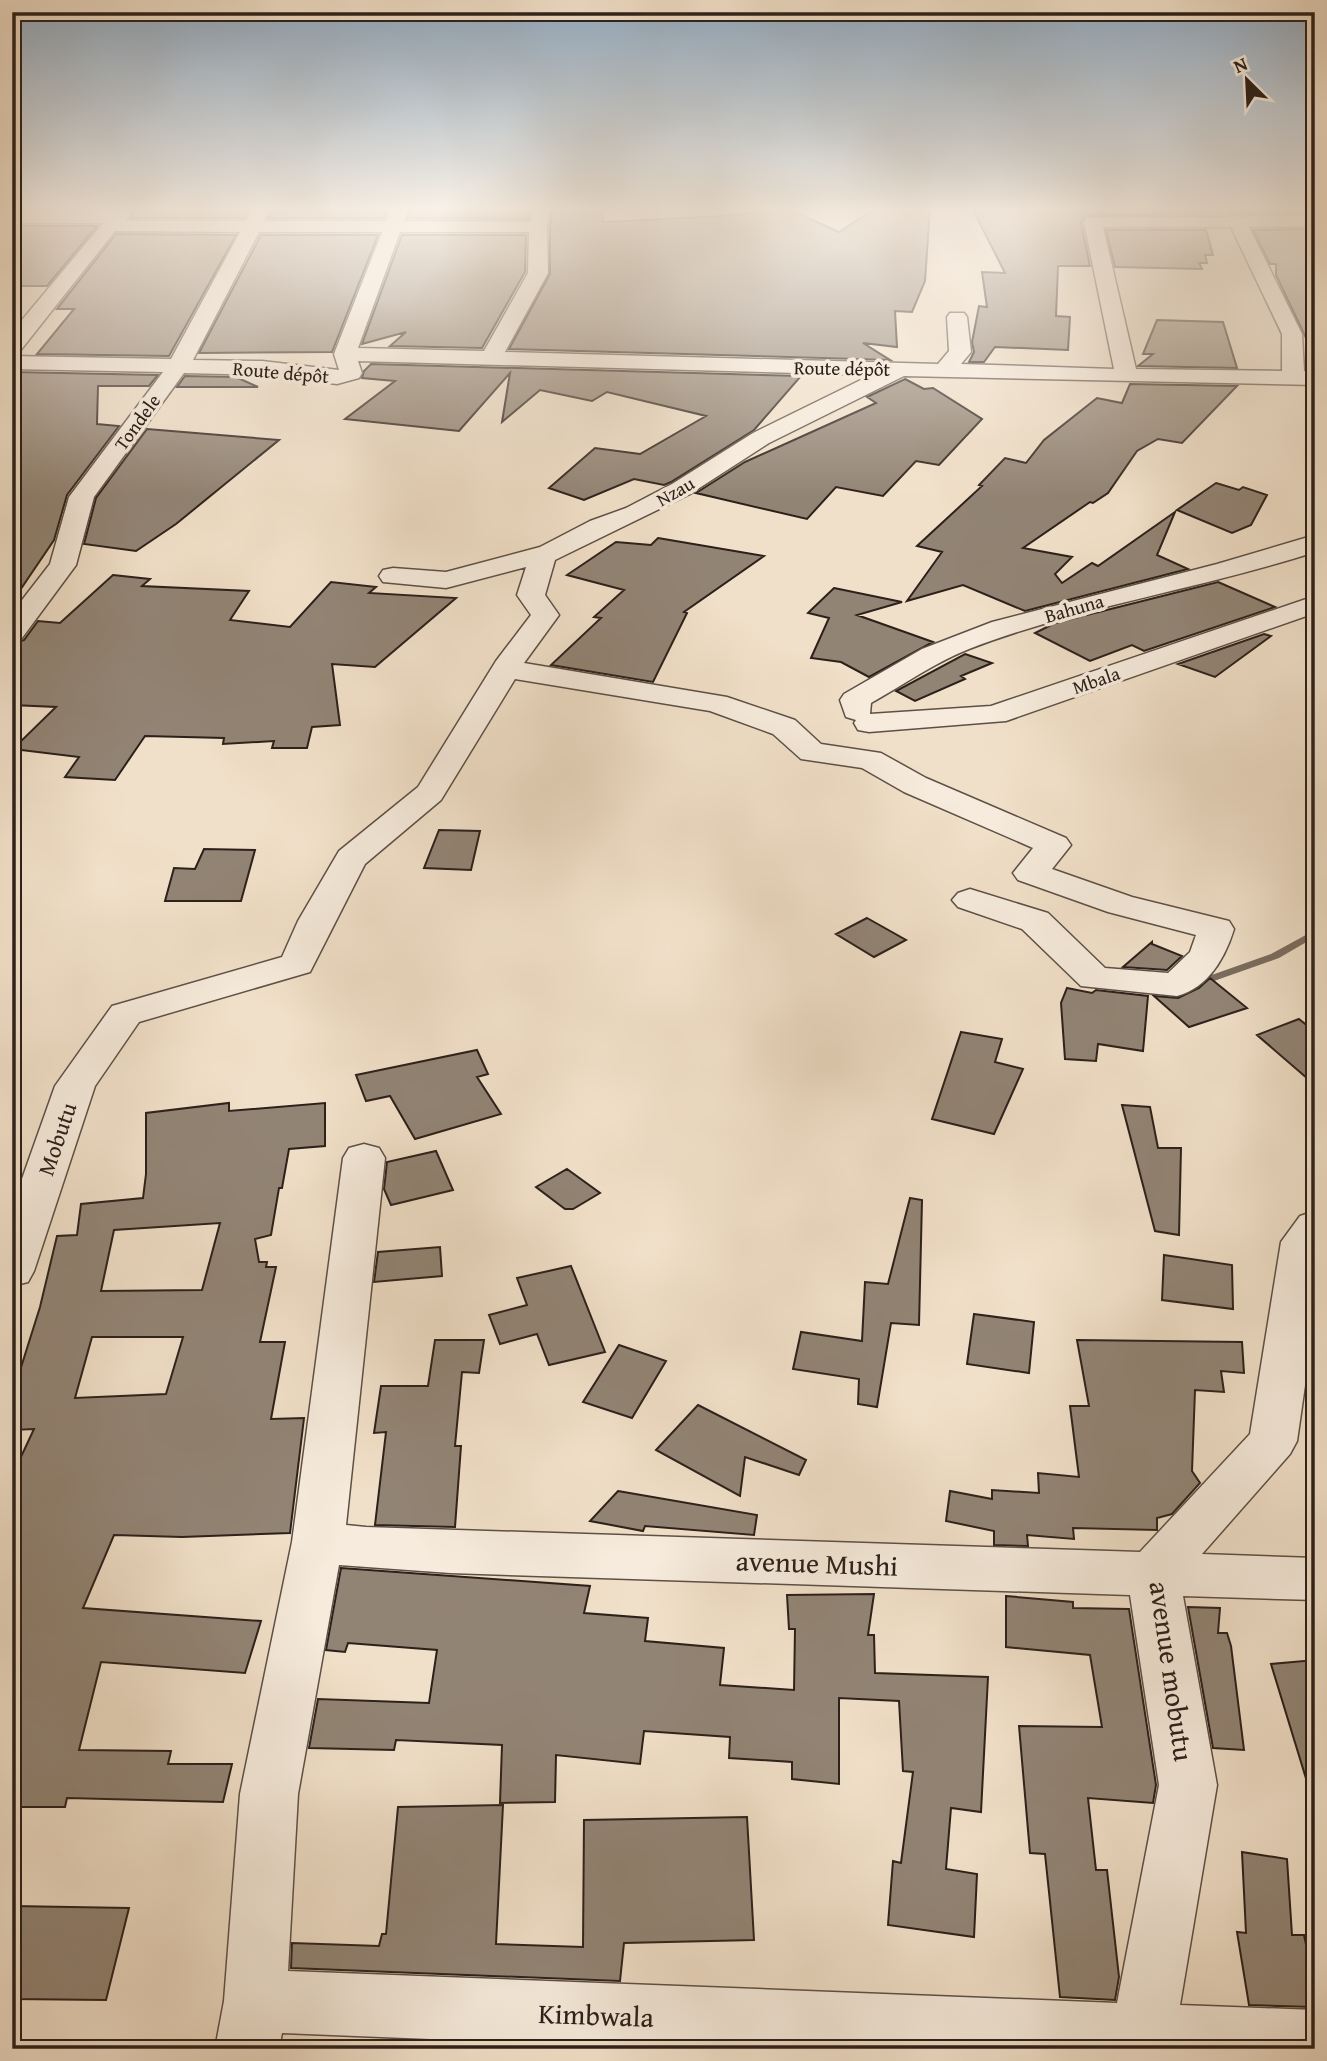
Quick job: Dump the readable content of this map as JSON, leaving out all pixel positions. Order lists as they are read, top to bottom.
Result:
{
  "streets": {
    "street": [
      "Route dépôt",
      "Tondele",
      "Nzau",
      "Bahuna",
      "Mbala",
      "Mobutu",
      "avenue Mushi",
      "avenue mobutu",
      "Kimbwala"
    ]
  },
  "crossings": [
    ["Route dépôt", "Tondele"],
    ["Route dépôt", "Nzau"],
    ["Nzau", "Mobutu"],
    ["Bahuna", "Mbala"],
    ["avenue Mushi", "avenue mobutu"],
    ["avenue mobutu", "Kimbwala"]
  ],
  "north": "top left"
}
